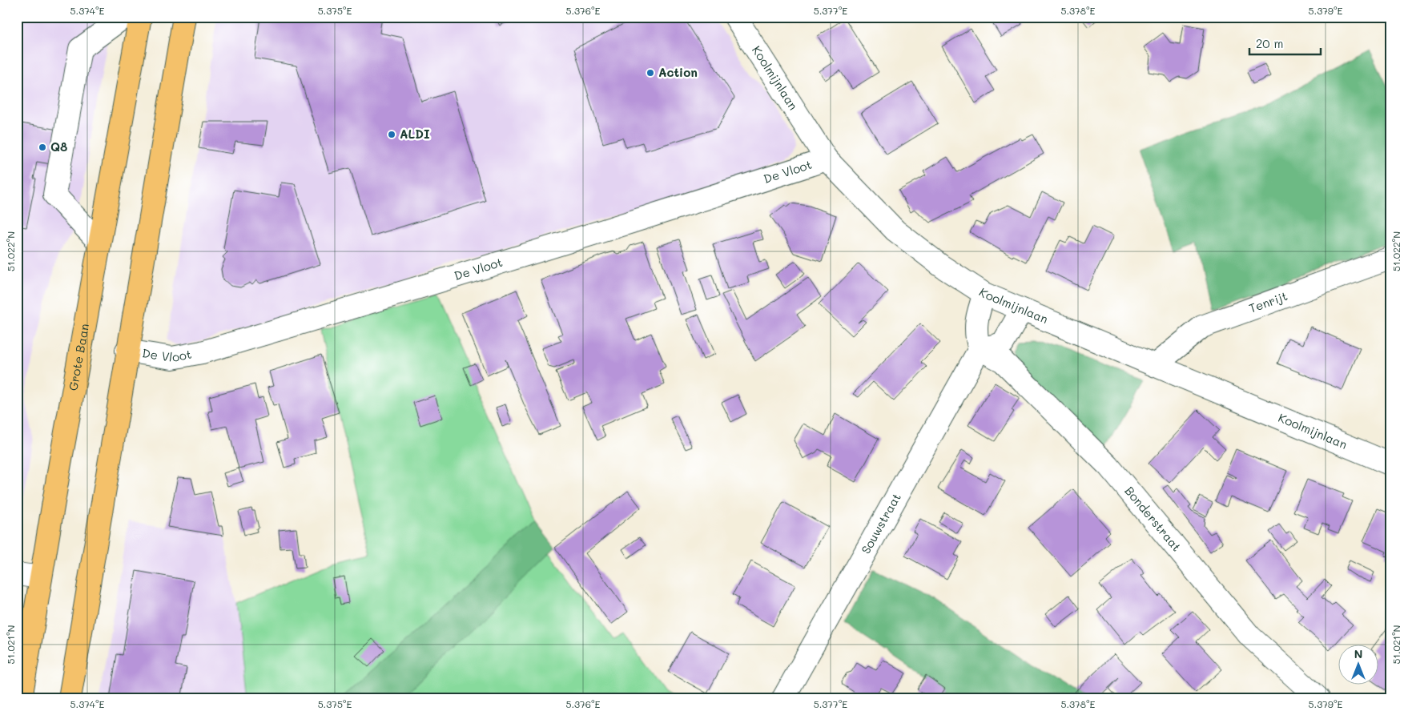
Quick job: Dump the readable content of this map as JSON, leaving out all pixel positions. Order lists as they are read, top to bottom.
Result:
{
  "streets": {
    "main road": ["Grote Baan"],
    "street": [
      "Koolmijnlaan",
      "De Vloot",
      "Tenrijt",
      "Bonderstraat",
      "Souwstraat"
    ]
  },
  "crossings": [
    ["Koolmijnlaan", "De Vloot"],
    ["Koolmijnlaan", "Tenrijt"],
    ["Bonderstraat", "Souwstraat"]
  ],
  "places": ["Action", "ALDI", "Q8"],
  "scale_bar": "20 m",
  "north": "top",
  "coordinates": [
    "5.374°E",
    "5.375°E",
    "5.376°E",
    "5.377°E",
    "5.378°E",
    "5.379°E",
    "51.022°N",
    "51.021°N"
  ]
}
